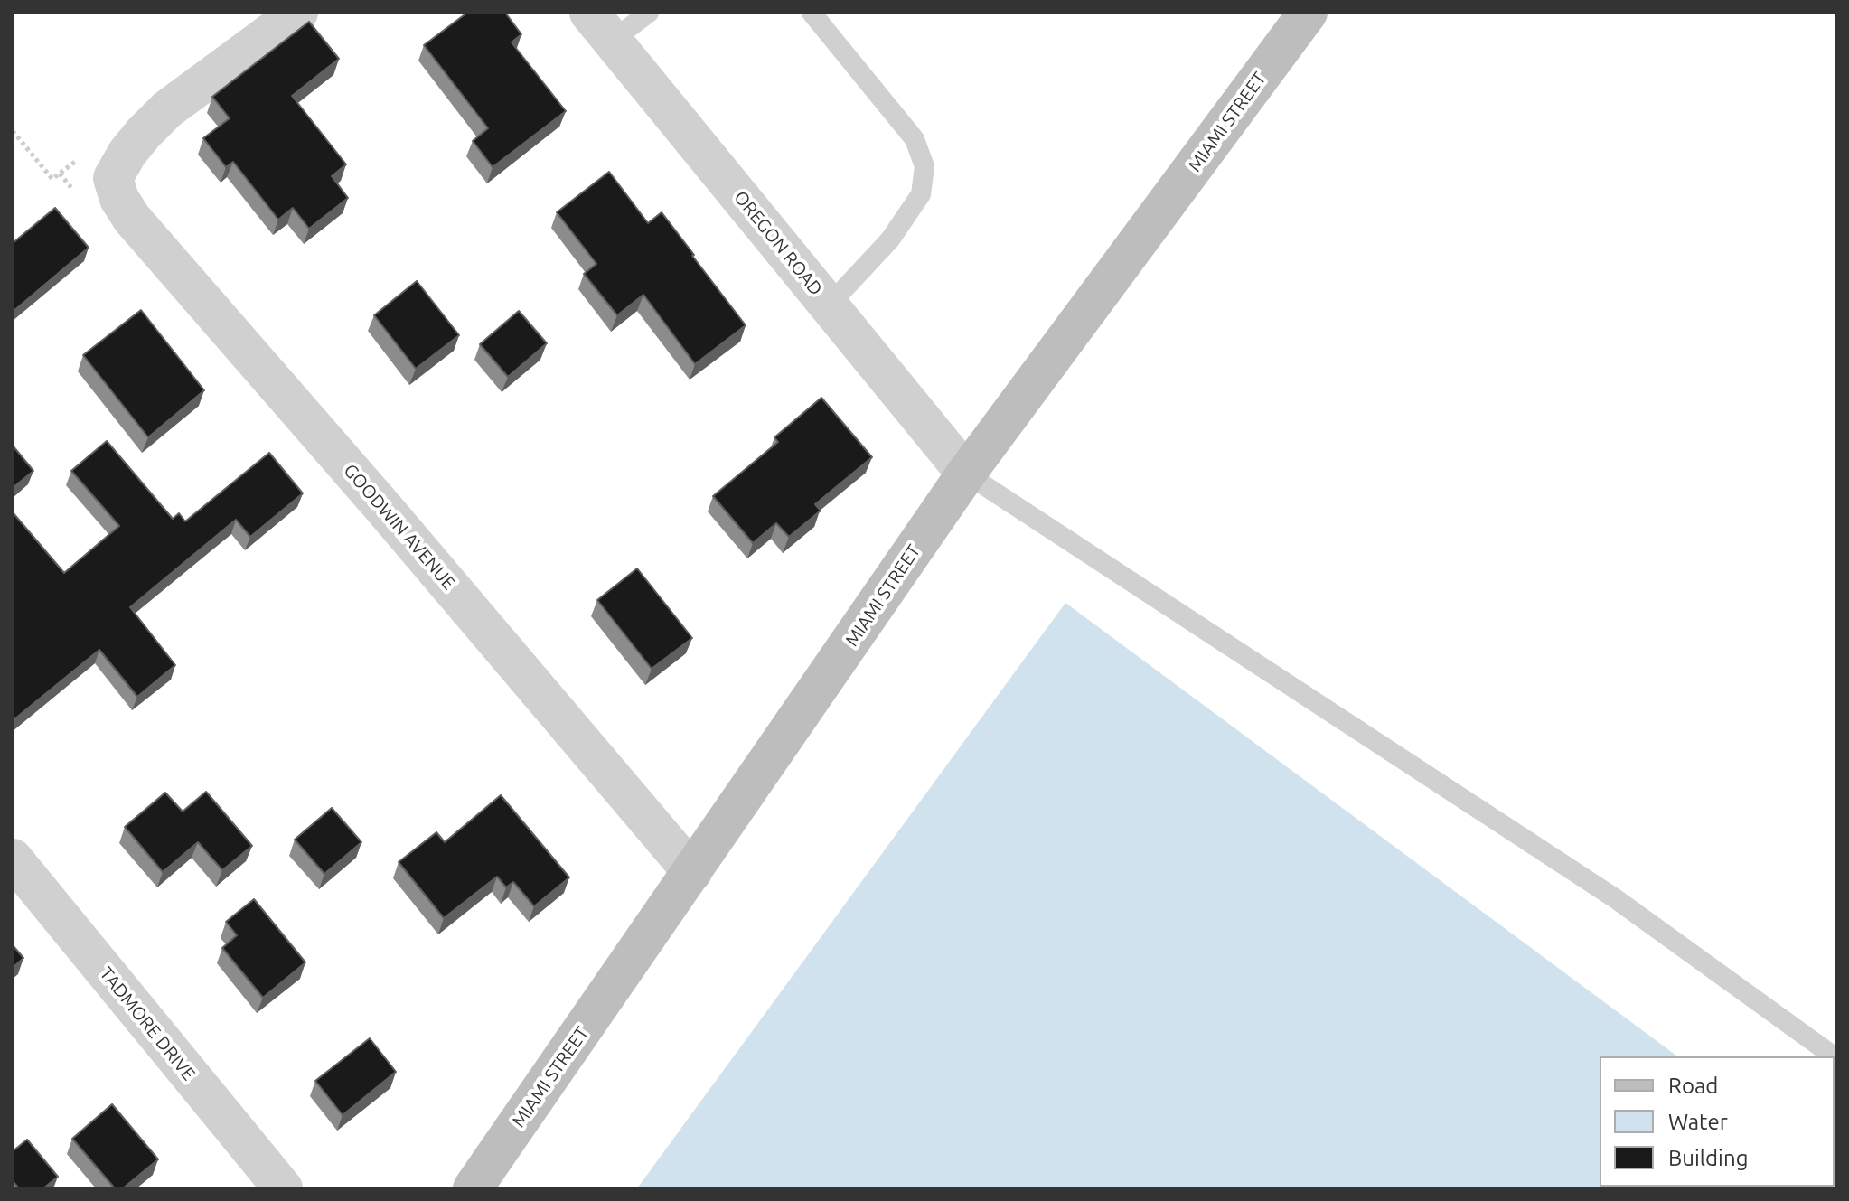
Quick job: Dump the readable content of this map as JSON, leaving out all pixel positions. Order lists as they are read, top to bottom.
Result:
{
  "streets": {
    "main road": ["MIAMI STREET"],
    "street": ["OREGON ROAD", "GOODWIN AVENUE", "TADMORE DRIVE"]
  },
  "crossings": [
    ["MIAMI STREET", "OREGON ROAD"],
    ["MIAMI STREET", "GOODWIN AVENUE"]
  ],
  "legend": ["Road", "Water", "Building"]
}
